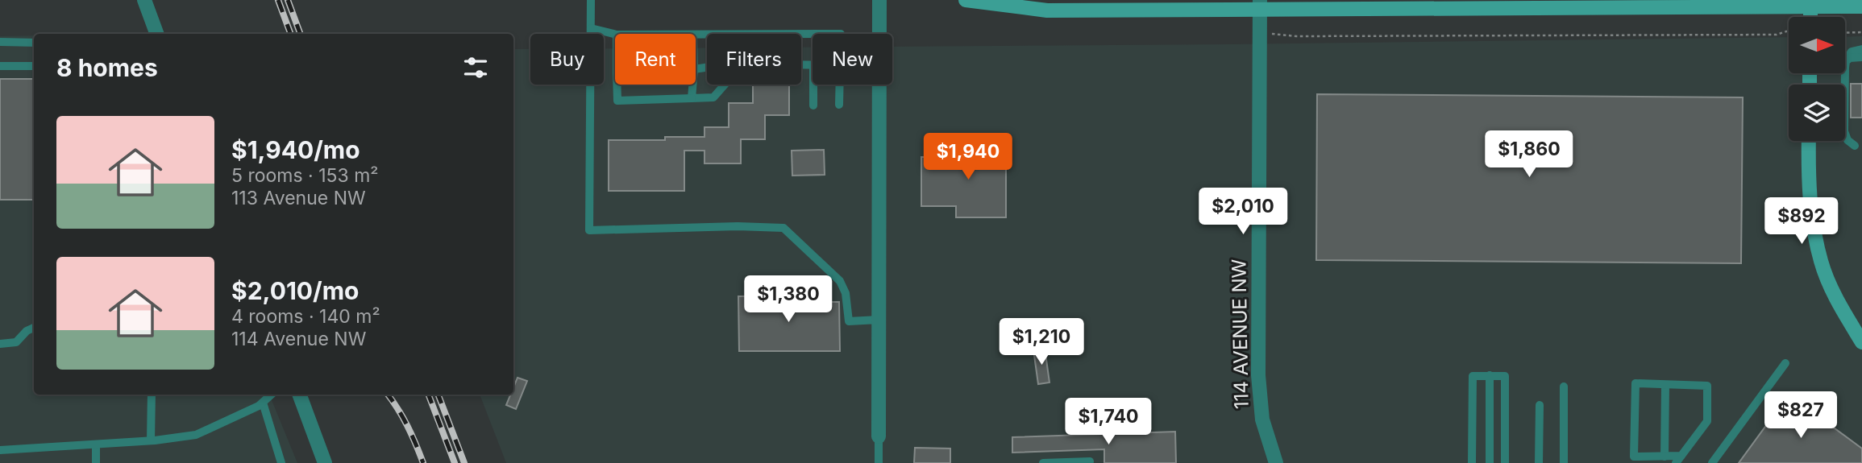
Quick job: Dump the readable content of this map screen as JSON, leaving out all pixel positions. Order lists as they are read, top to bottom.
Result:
{
  "streets": {
    "street": ["114 AVENUE NW"]
  },
  "north": "right",
  "page": {
    "chip": [
      "Buy",
      "Rent",
      "Filters",
      "New"
    ],
    "heading": "8 homes",
    "list": [
      {
        "name": "$1,940/mo",
        "note": "5 rooms · 153 m² · 113 Avenue NW"
      },
      {
        "name": "$2,010/mo",
        "note": "4 rooms · 140 m² · 114 Avenue NW"
      }
    ],
    "price": [
      "$1,860",
      "$1,940",
      "$2,010",
      "$892",
      "$1,380",
      "$1,210",
      "$827",
      "$1,740"
    ]
  }
}
